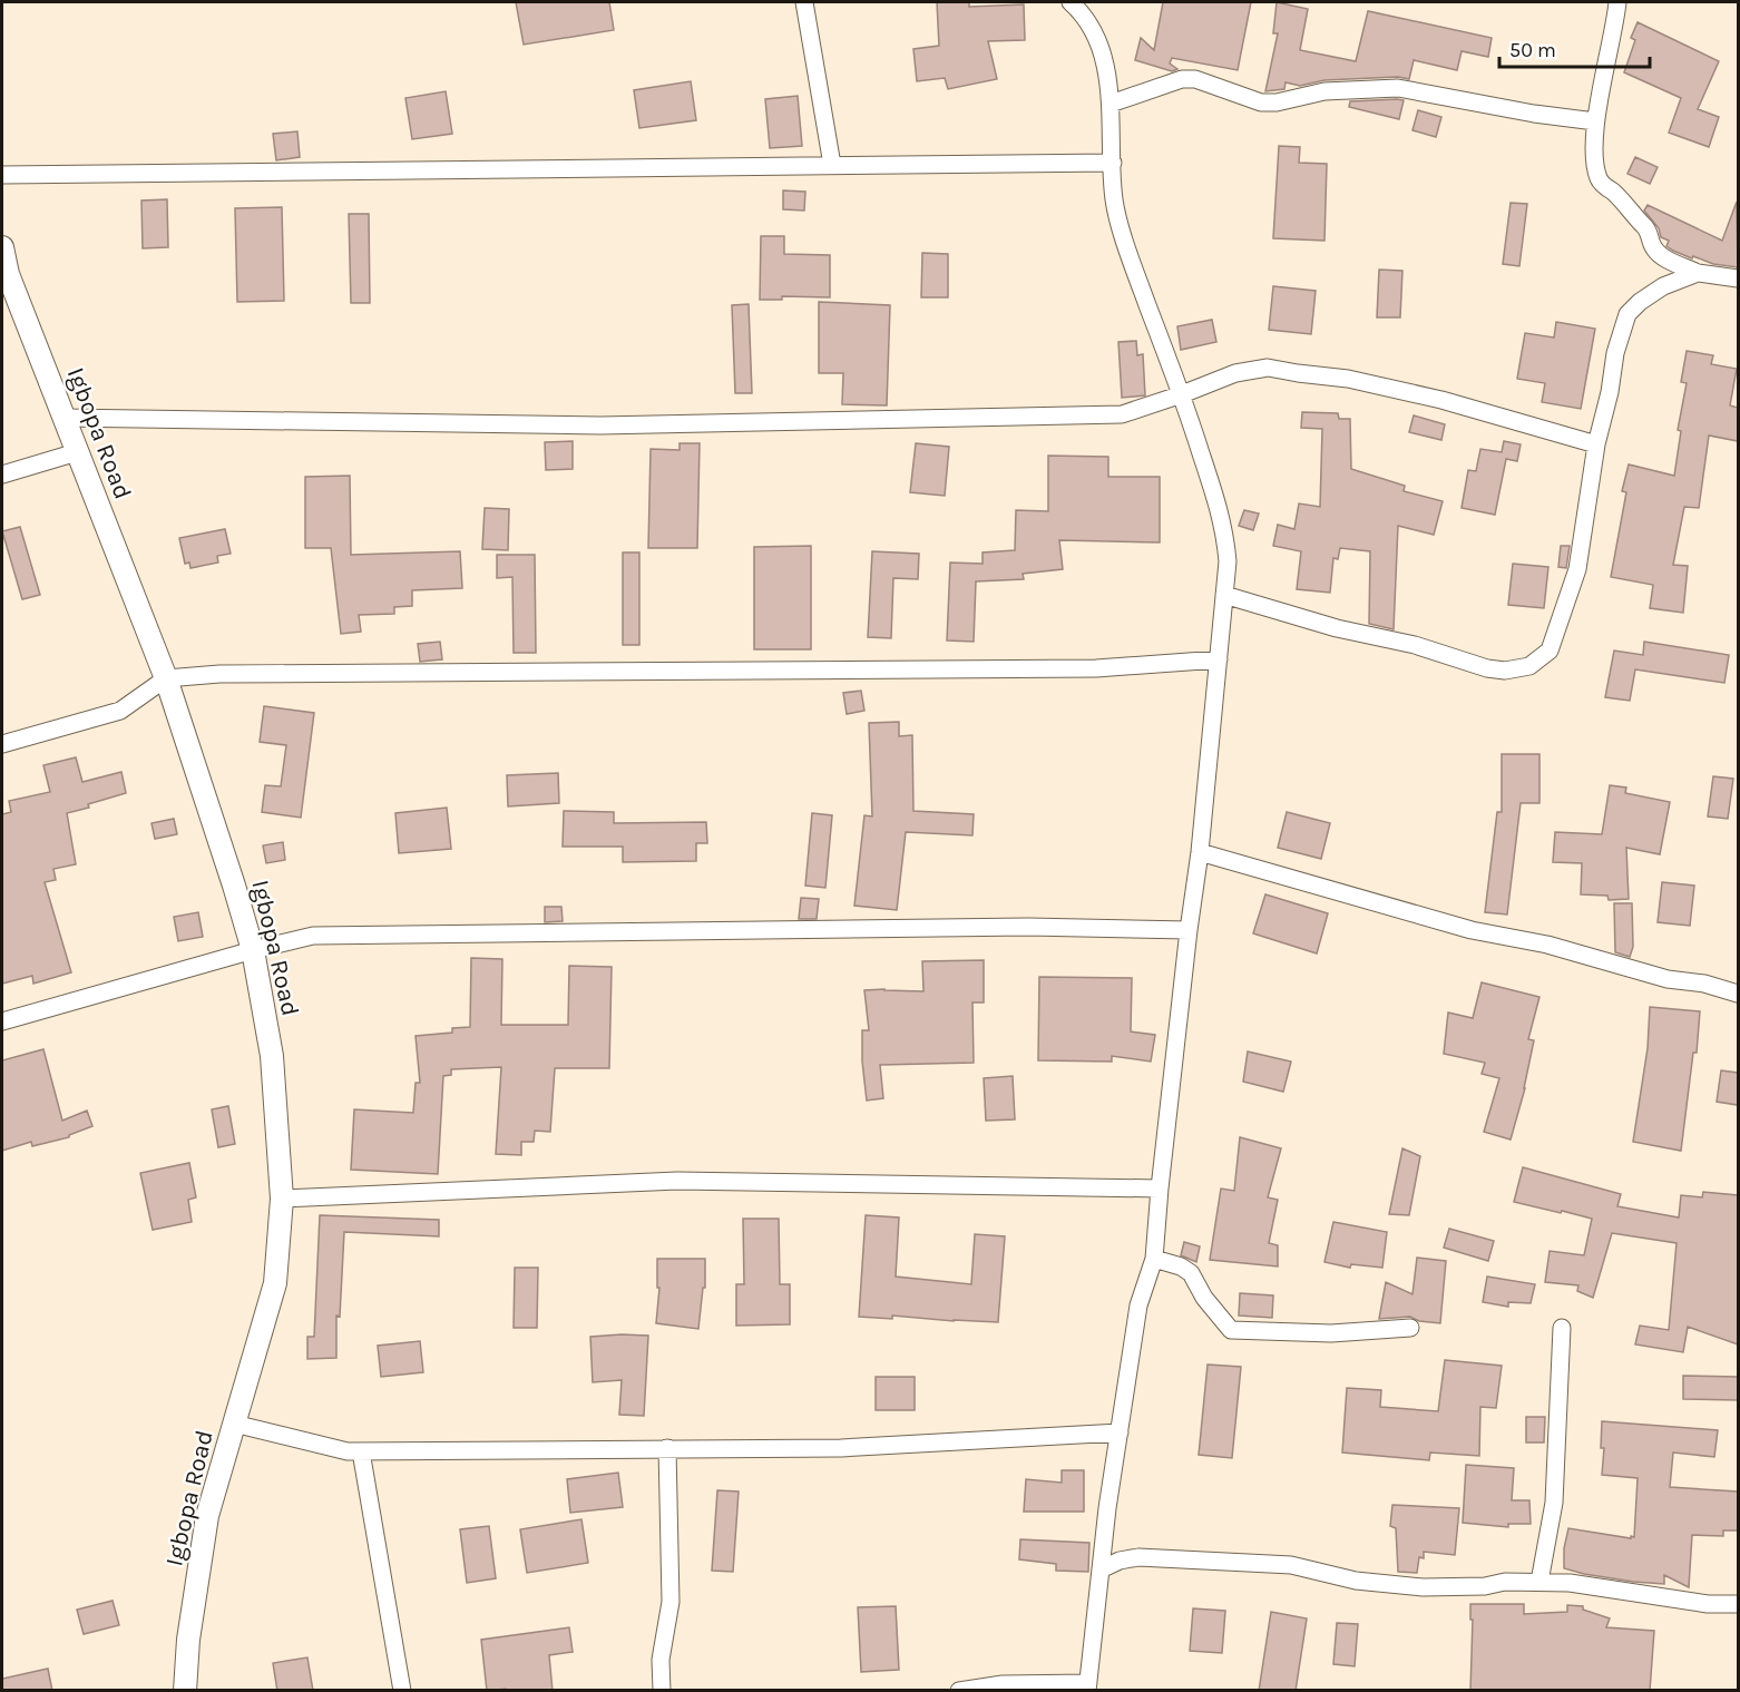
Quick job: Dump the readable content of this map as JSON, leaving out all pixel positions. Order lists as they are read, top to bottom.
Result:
{
  "streets": {
    "street": ["Igbopa Road"]
  },
  "scale_bar": "50 m"
}
